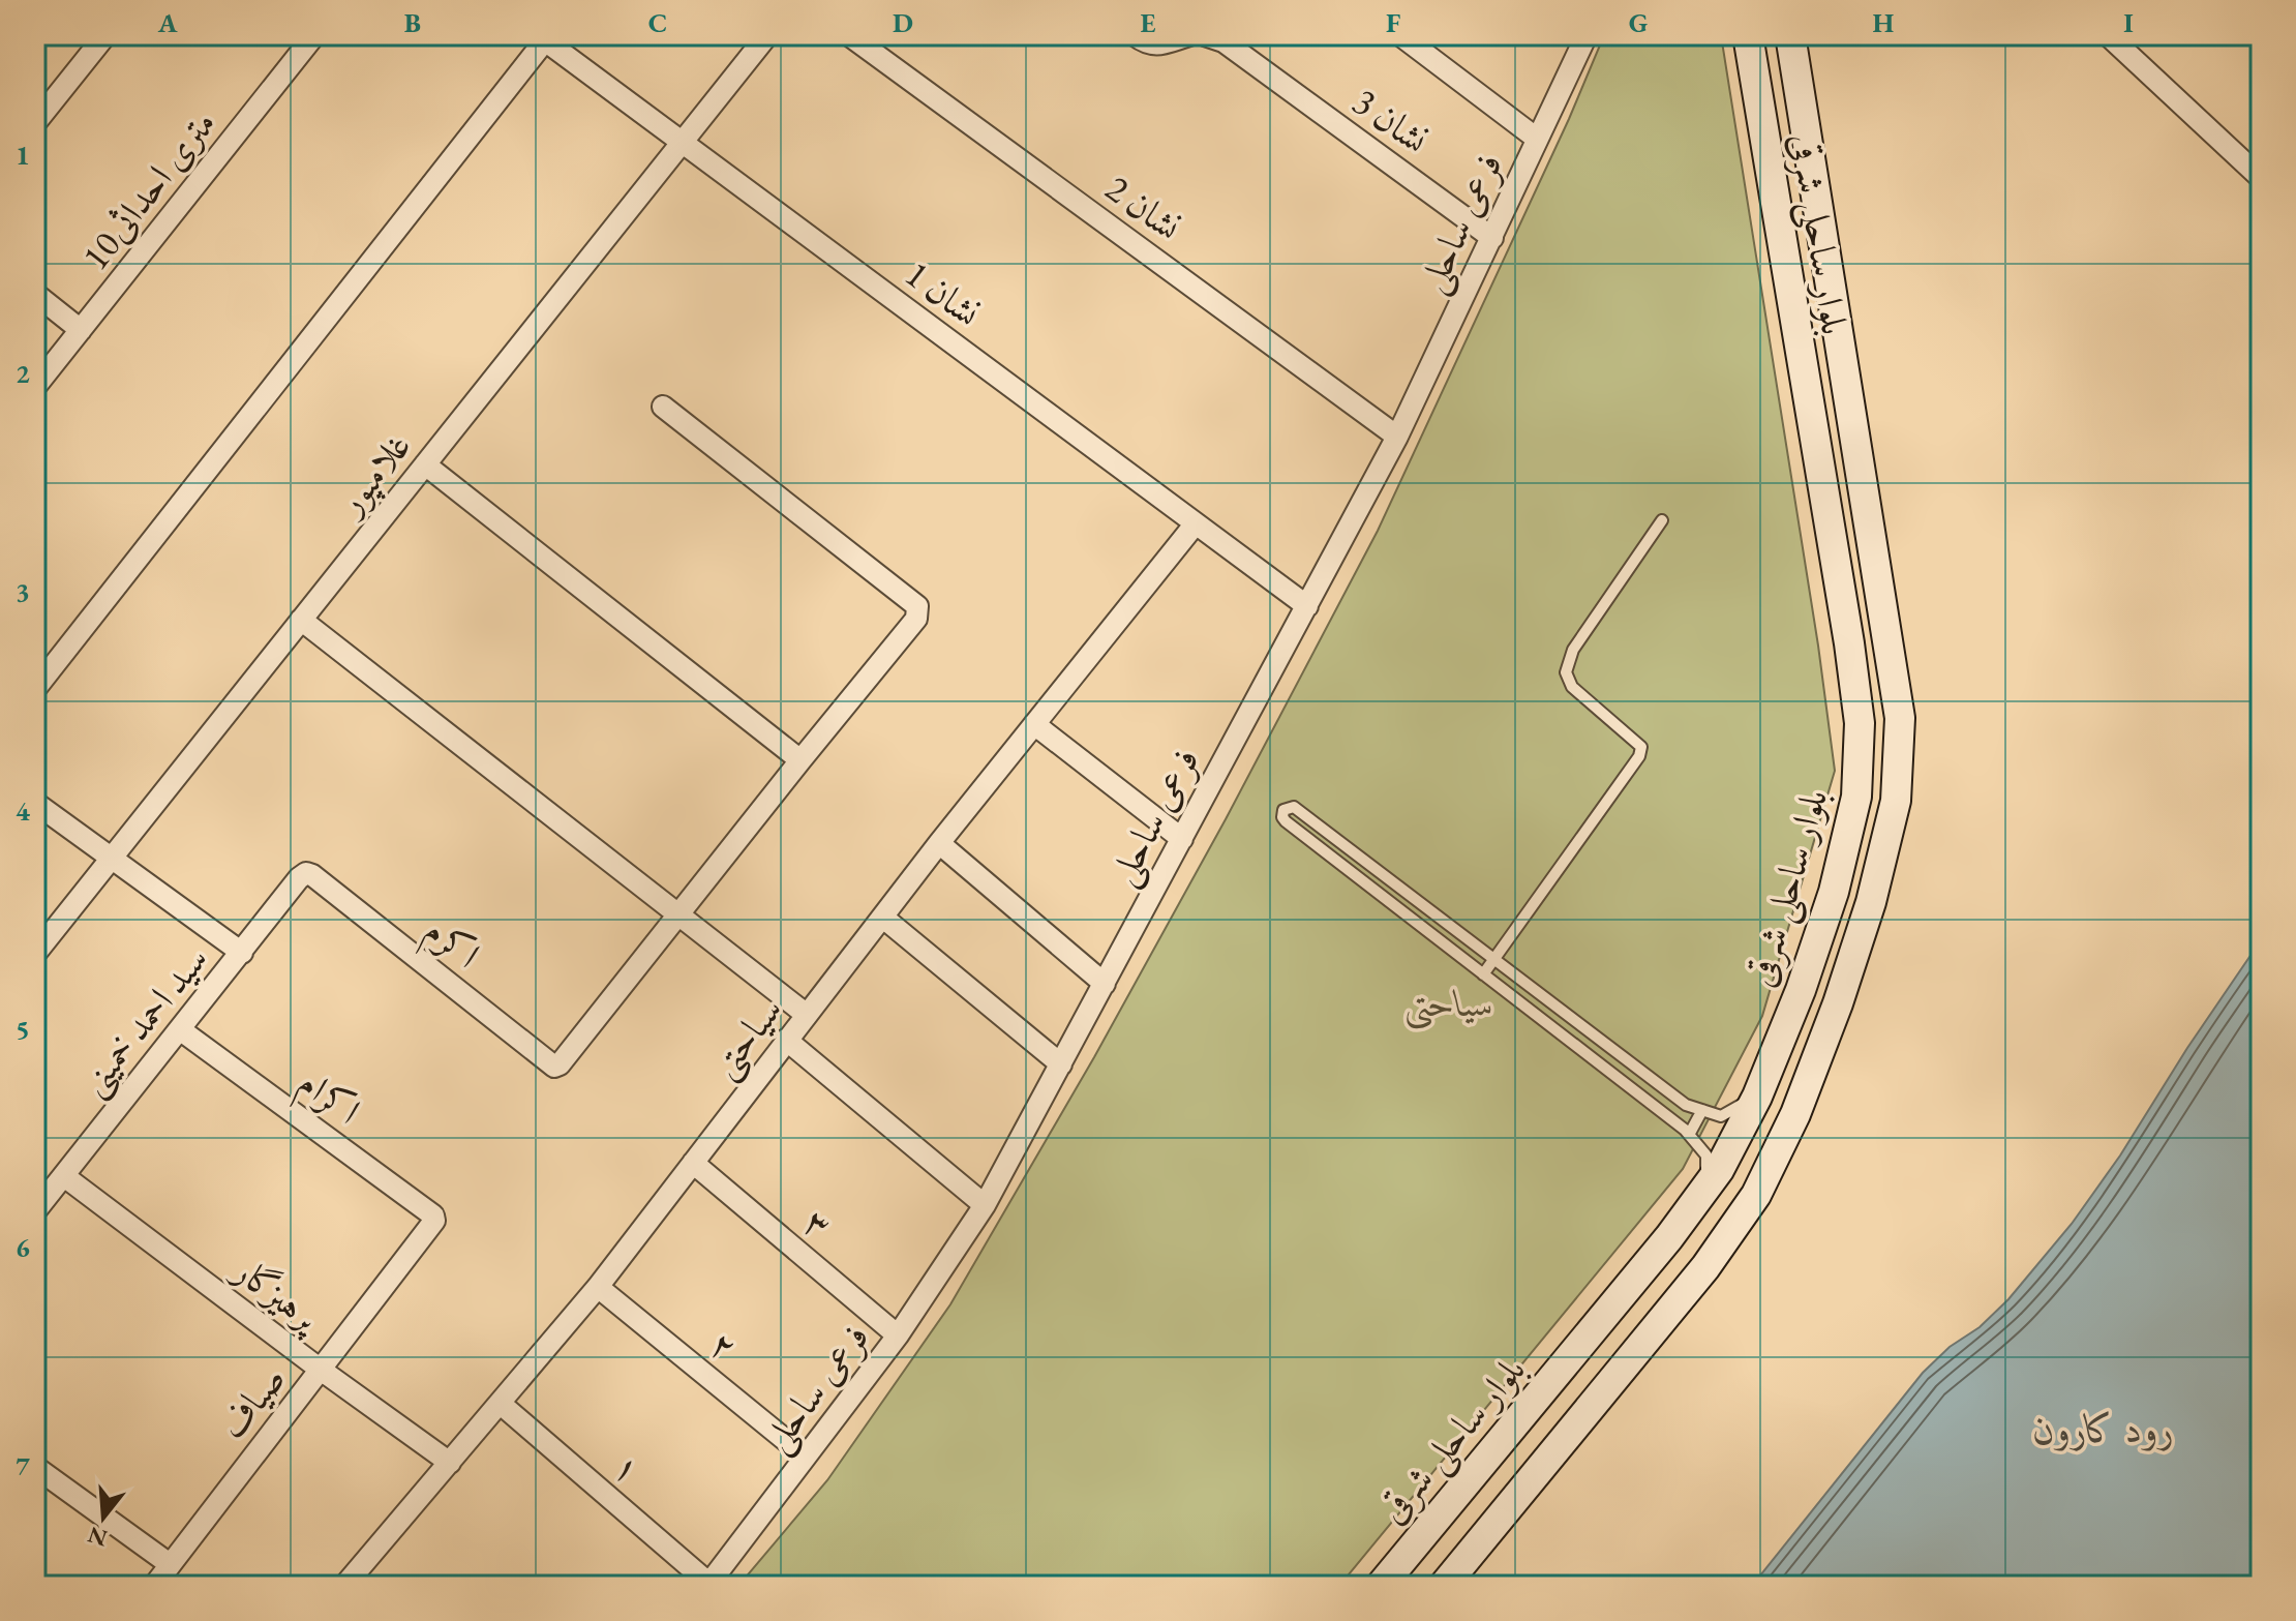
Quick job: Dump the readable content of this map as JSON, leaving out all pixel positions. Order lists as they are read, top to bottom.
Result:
{
  "streets": {
    "main road": ["بلوار ساحلی شرقی"],
    "street": [
      "نشان 3",
      "10متری احداثی",
      "نشان 2",
      "فرعی ساحلی",
      "نشان 1",
      "غلامپور",
      "اکرم",
      "سید احمد خمینی",
      "سیاحتی",
      "اکرام",
      "۳",
      "پرهیزگار",
      "۲",
      "صیاف",
      "۱"
    ]
  },
  "crossings": [
    ["نشان 3", "فرعی ساحلی"],
    ["نشان 2", "فرعی ساحلی"],
    ["فرعی ساحلی", "نشان 1"],
    ["فرعی ساحلی", "۳"],
    ["فرعی ساحلی", "۲"],
    ["فرعی ساحلی", "۱"],
    ["نشان 1", "غلامپور"],
    ["نشان 1", "سیاحتی"],
    ["اکرم", "سید احمد خمینی"],
    ["سید احمد خمینی", "اکرام"],
    ["سید احمد خمینی", "پرهیزگار"],
    ["سیاحتی", "۳"],
    ["سیاحتی", "پرهیزگار"],
    ["سیاحتی", "۲"],
    ["سیاحتی", "۱"],
    ["اکرام", "صیاف"],
    ["پرهیزگار", "صیاف"]
  ],
  "water": ["رود کارون"],
  "parks": ["سیاحتی"],
  "north": "bottom",
  "grid": {
    "columns": [
      "A",
      "B",
      "C",
      "D",
      "E",
      "F",
      "G",
      "H",
      "I"
    ],
    "rows": [
      "1",
      "2",
      "3",
      "4",
      "5",
      "6",
      "7"
    ]
  }
}
